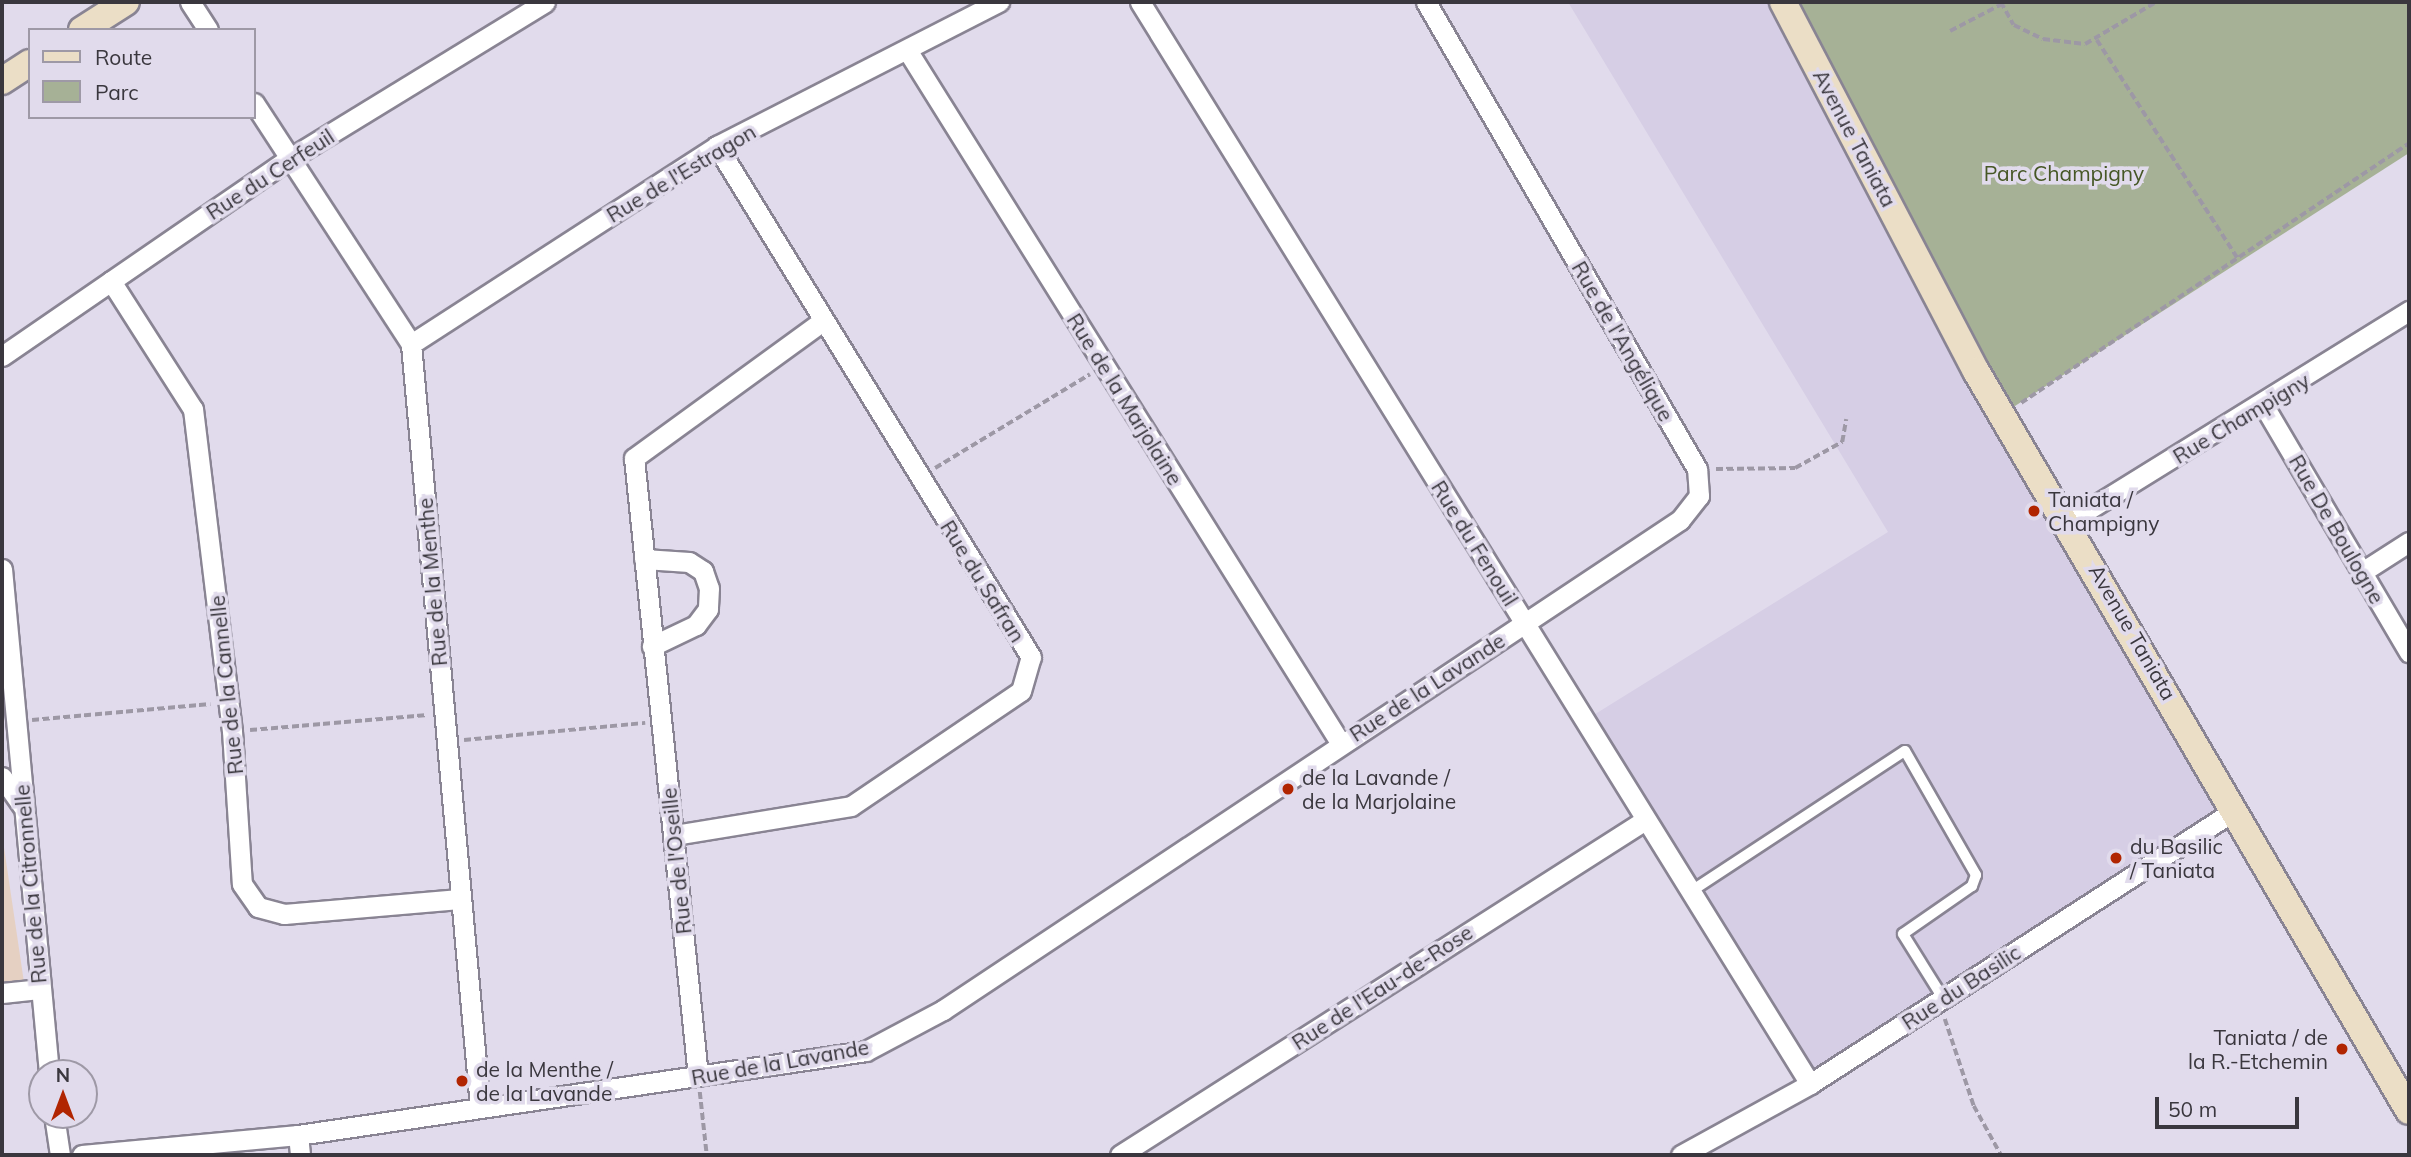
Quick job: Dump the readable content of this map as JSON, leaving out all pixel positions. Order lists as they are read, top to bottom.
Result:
{
  "streets": {
    "main road": ["Avenue Taniata"],
    "street": [
      "Rue de l'Estragon",
      "Rue du Cerfeuil",
      "Rue de l'Angélique",
      "Rue de la Marjolaine",
      "Rue Champigny",
      "Rue De Boulogne",
      "Rue du Fenouil",
      "Rue du Safran",
      "Rue de la Menthe",
      "Rue de la Cannelle",
      "Rue de la Lavande",
      "Rue de l'Oseille",
      "Rue de la Citronnelle",
      "Rue de l'Eau-de-Rose",
      "Rue du Basilic"
    ]
  },
  "crossings": [
    ["Avenue Taniata", "Rue Champigny"],
    ["Avenue Taniata", "Rue du Basilic"],
    ["Rue de l'Estragon", "Rue de la Marjolaine"],
    ["Rue de l'Estragon", "Rue du Safran"],
    ["Rue de l'Estragon", "Rue de la Menthe"],
    ["Rue du Cerfeuil", "Rue de la Menthe"],
    ["Rue du Cerfeuil", "Rue de la Cannelle"],
    ["Rue de la Marjolaine", "Rue de la Lavande"],
    ["Rue Champigny", "Rue De Boulogne"],
    ["Rue du Fenouil", "Rue de la Lavande"],
    ["Rue du Fenouil", "Rue de l'Eau-de-Rose"],
    ["Rue du Fenouil", "Rue du Basilic"],
    ["Rue du Safran", "Rue de l'Oseille"],
    ["Rue de la Menthe", "Rue de la Cannelle"],
    ["Rue de la Menthe", "Rue de la Lavande"],
    ["Rue de la Lavande", "Rue de l'Oseille"]
  ],
  "parks": ["Parc Champigny"],
  "places": [
    "Taniata / Champigny",
    "de la Lavande / de la Marjolaine",
    "du Basilic / Taniata",
    "Taniata / de la R.-Etchemin",
    "de la Menthe / de la Lavande"
  ],
  "legend": ["Route", "Parc"],
  "scale_bar": "50 m",
  "north": "top"
}
